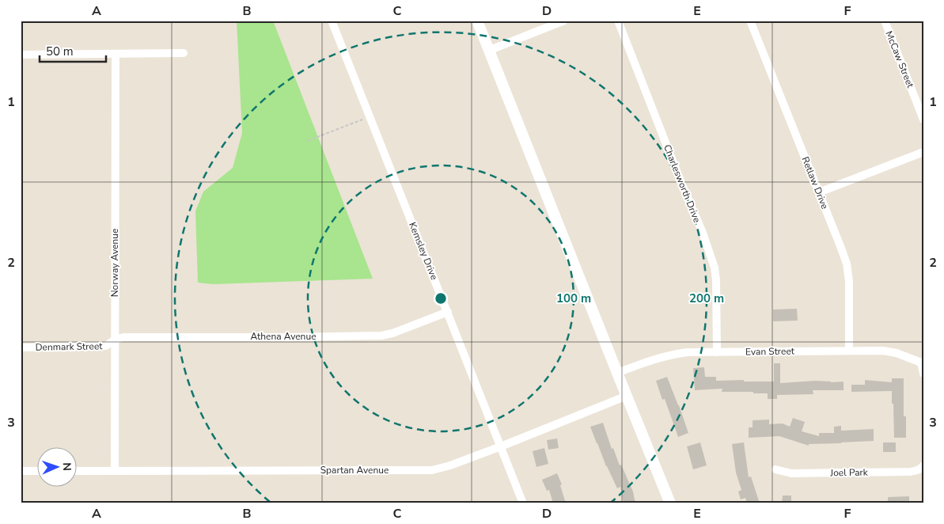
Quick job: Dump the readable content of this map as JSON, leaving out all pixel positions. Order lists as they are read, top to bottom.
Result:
{
  "streets": {
    "street": [
      "McCaw Street",
      "Retlaw Drive",
      "Charlesworth Drive",
      "Kemsley Drive",
      "Norway Avenue",
      "Athena Avenue",
      "Denmark Street",
      "Evan Street",
      "Spartan Avenue",
      "Joel Park"
    ]
  },
  "crossings": [
    ["Retlaw Drive", "Evan Street"],
    ["Charlesworth Drive", "Evan Street"],
    ["Kemsley Drive", "Athena Avenue"],
    ["Kemsley Drive", "Spartan Avenue"],
    ["Norway Avenue", "Athena Avenue"],
    ["Norway Avenue", "Denmark Street"],
    ["Norway Avenue", "Spartan Avenue"],
    ["Athena Avenue", "Denmark Street"]
  ],
  "scale_bar": "50 m",
  "north": "right",
  "grid": {
    "columns": [
      "A",
      "B",
      "C",
      "D",
      "E",
      "F"
    ],
    "rows": ["1", "2", "3"]
  },
  "rings": ["100 m", "200 m"]
}
